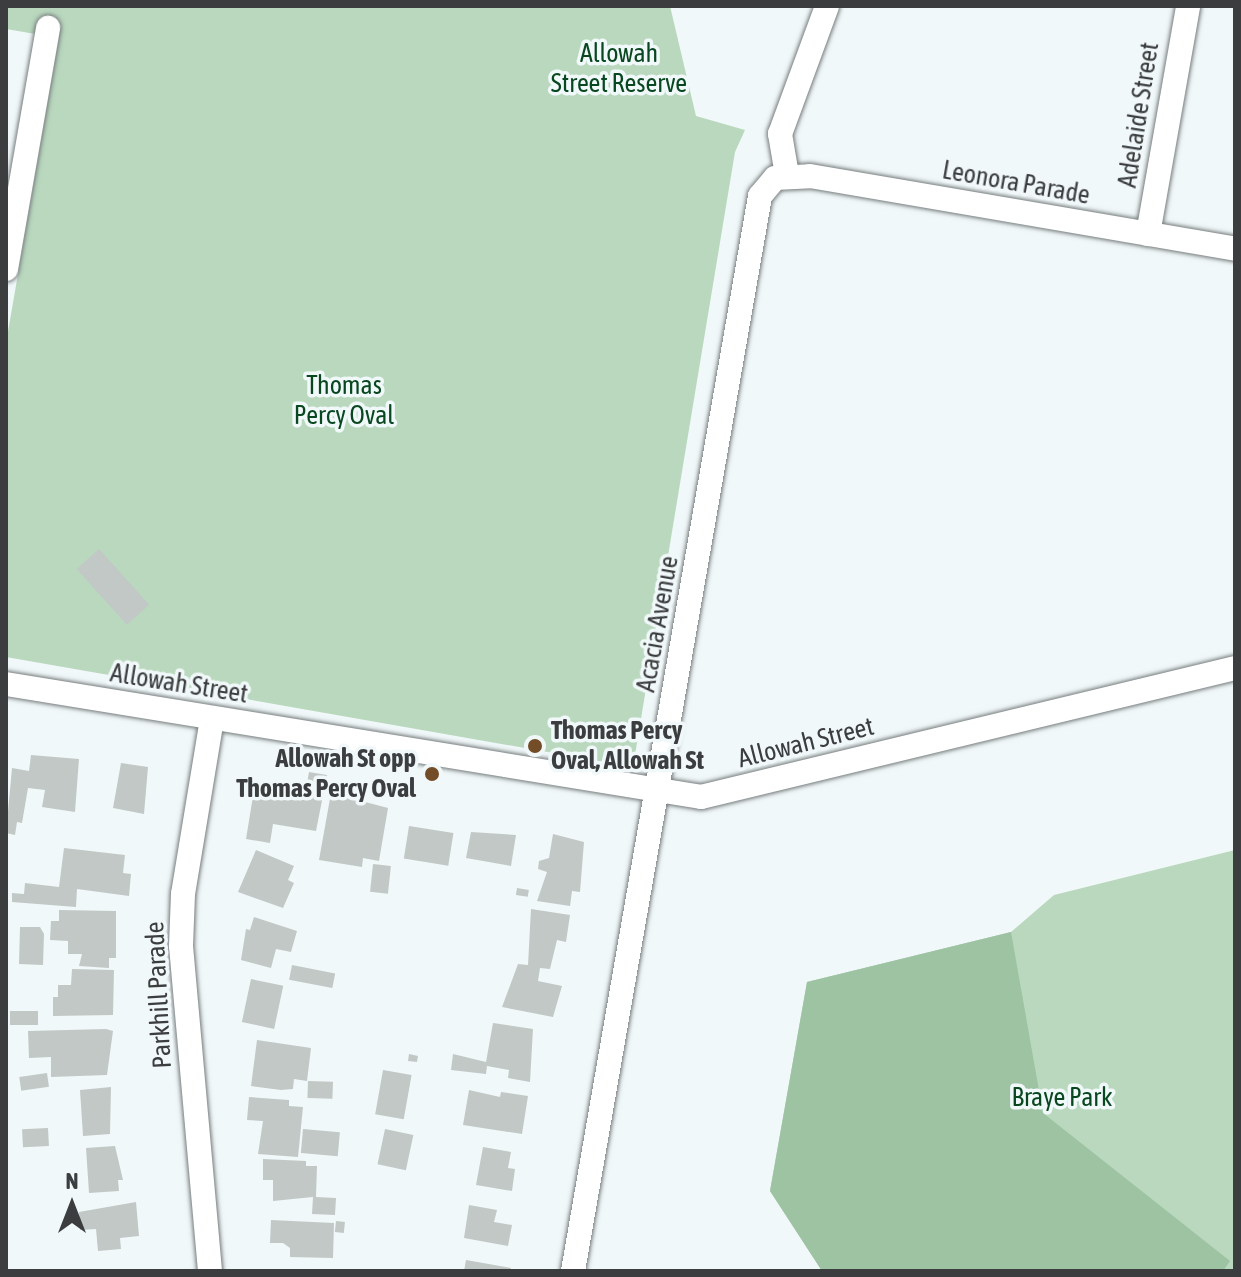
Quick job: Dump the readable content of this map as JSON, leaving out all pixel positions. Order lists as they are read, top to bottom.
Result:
{
  "streets": {
    "street": [
      "Adelaide Street",
      "Leonora Parade",
      "Acacia Avenue",
      "Allowah Street",
      "Parkhill Parade"
    ]
  },
  "crossings": [
    ["Adelaide Street", "Leonora Parade"],
    ["Leonora Parade", "Acacia Avenue"],
    ["Acacia Avenue", "Allowah Street"],
    ["Allowah Street", "Parkhill Parade"]
  ],
  "parks": ["Allowah Street Reserve", "Thomas Percy Oval", "Braye Park"],
  "places": ["Thomas Percy Oval, Allowah St", "Allowah St opp Thomas Percy Oval"],
  "north": "top"
}
